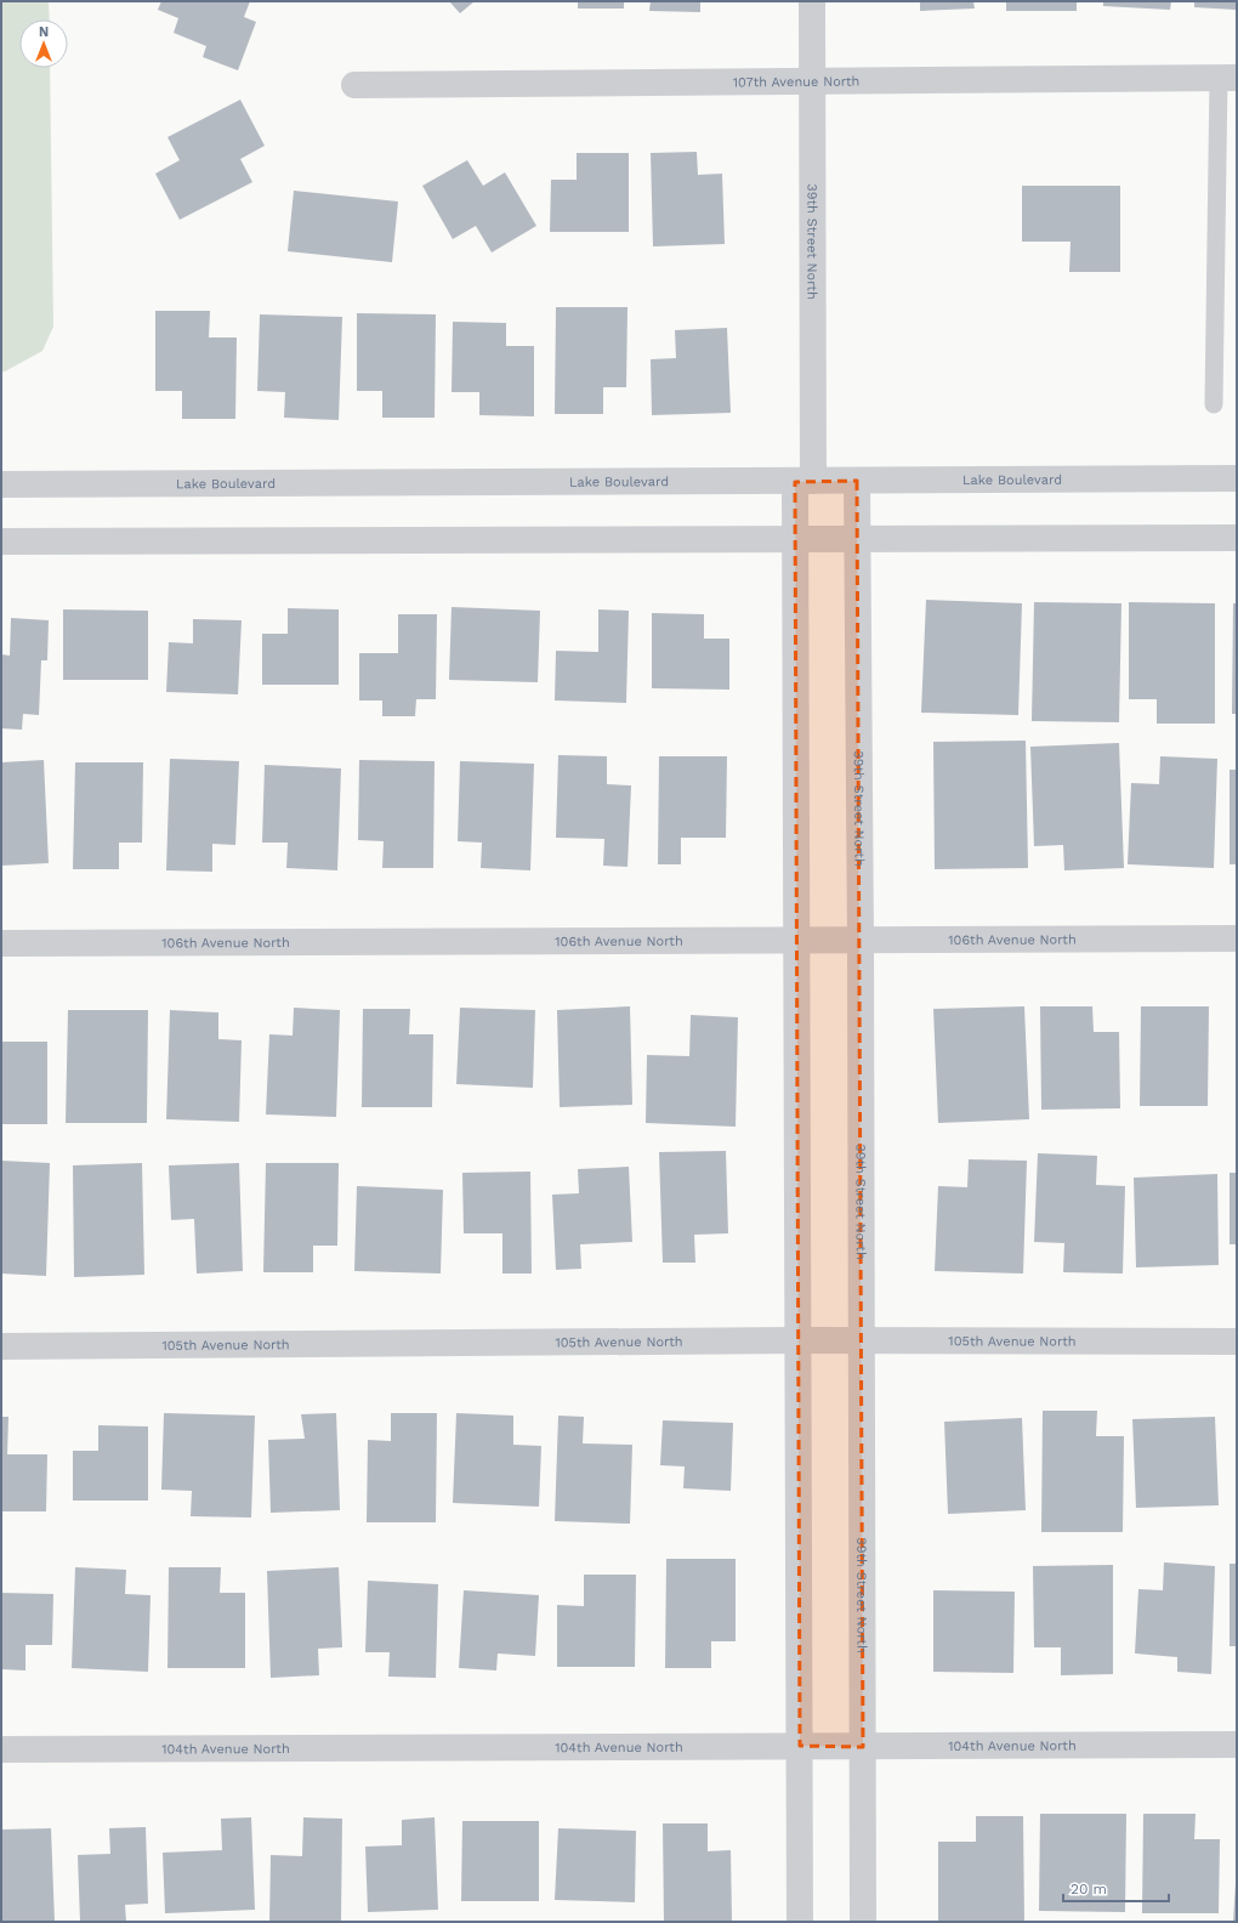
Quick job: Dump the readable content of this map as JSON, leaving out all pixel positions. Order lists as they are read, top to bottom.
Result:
{
  "streets": {
    "street": [
      "107th Avenue North",
      "39th Street North",
      "Lake Boulevard",
      "106th Avenue North",
      "105th Avenue North",
      "104th Avenue North"
    ]
  },
  "crossings": [
    ["107th Avenue North", "39th Street North"],
    ["39th Street North", "Lake Boulevard"],
    ["39th Street North", "106th Avenue North"],
    ["39th Street North", "105th Avenue North"],
    ["39th Street North", "104th Avenue North"]
  ],
  "scale_bar": "20 m",
  "north": "top"
}
